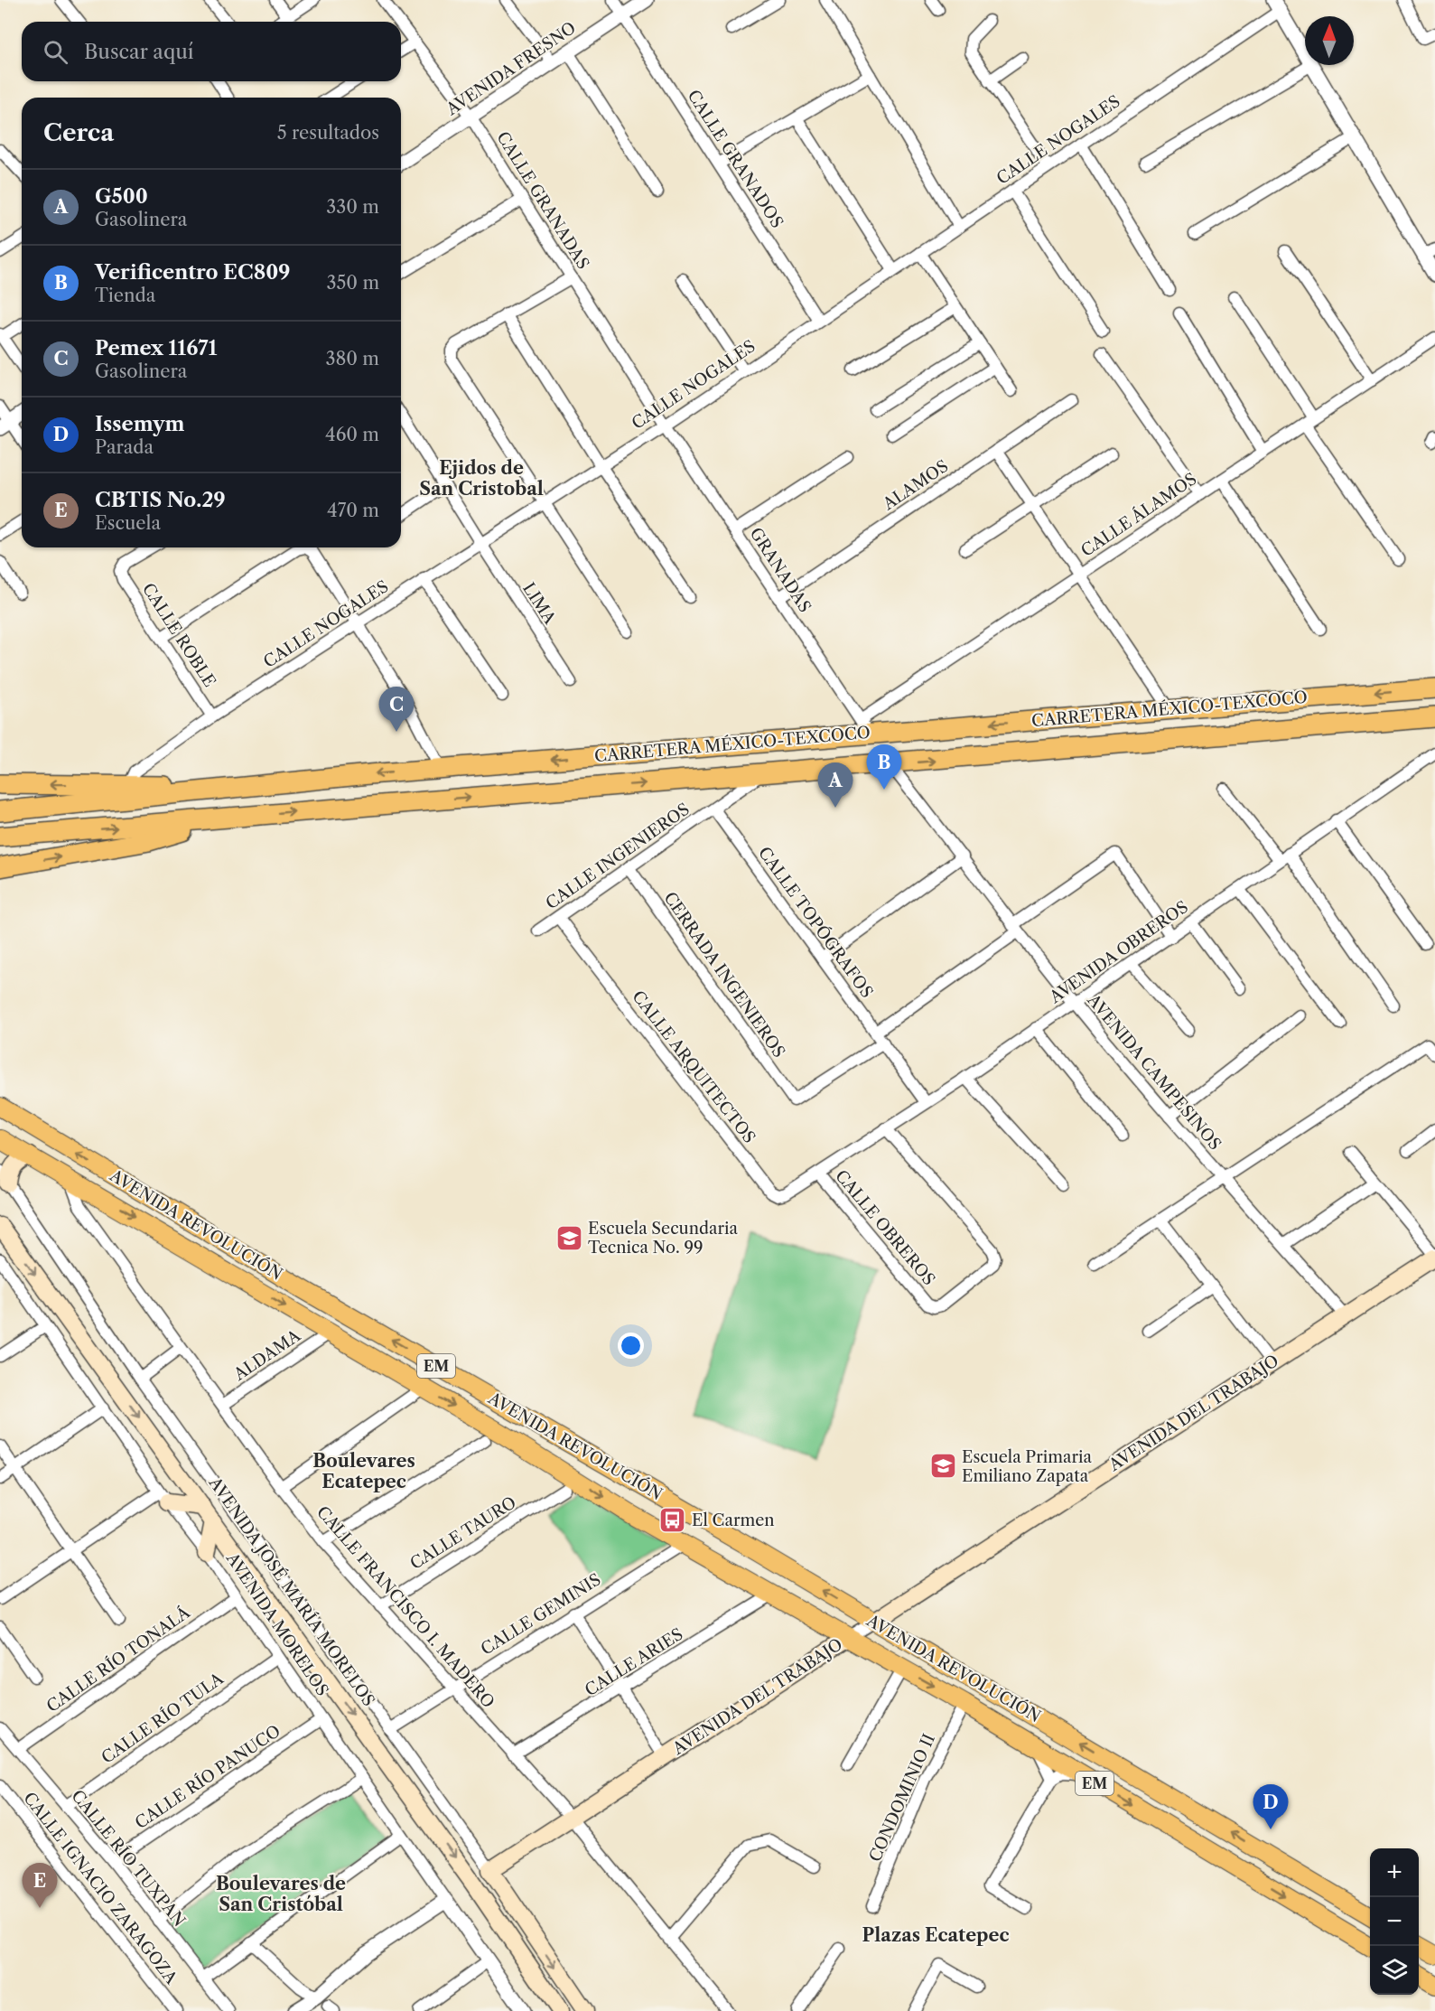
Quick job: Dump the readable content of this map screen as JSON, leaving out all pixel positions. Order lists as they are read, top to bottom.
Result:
{
  "streets": {
    "highway": ["CARRETERA MÉXICO-TEXCOCO"],
    "main road": [
      "AVENIDA REVOLUCIÓN",
      "EM",
      "AVENIDA DEL TRABAJO",
      "AVENIDA JOSÉ MARÍA MORELOS"
    ],
    "street": [
      "AVENIDA FRESNO",
      "CALLE NOGALES",
      "CALLE GRANADOS",
      "CALLE GRANADAS",
      "ALAMOS",
      "CALLE ÁLAMOS",
      "GRANADAS",
      "LIMA",
      "CALLE ROBLE",
      "CALLE INGENIEROS",
      "CALLE TOPÓGRAFOS",
      "AVENIDA OBREROS",
      "CERRADA INGENIEROS",
      "CALLE ARQUITECTOS",
      "AVENIDA CAMPESINOS",
      "CALLE OBREROS",
      "ALDAMA",
      "CALLE TAURO",
      "CALLE FRANCISCO I. MADERO",
      "CALLE GEMINIS",
      "AVENIDA MORELOS",
      "CALLE RÍO TONALÁ",
      "CALLE ARIES",
      "CALLE RÍO TULA",
      "CALLE RÍO PANUCO",
      "CONDOMINIO II",
      "CALLE RÍO TUXPAN",
      "CALLE IGNACIO ZARAGOZA"
    ]
  },
  "crossings": [
    ["AVENIDA FRESNO", "CALLE GRANADOS"],
    ["AVENIDA FRESNO", "CALLE GRANADAS"],
    ["CALLE NOGALES", "CALLE GRANADOS"],
    ["CALLE NOGALES", "CALLE GRANADAS"],
    ["CALLE NOGALES", "GRANADAS"],
    ["CALLE NOGALES", "LIMA"],
    ["CALLE NOGALES", "CALLE ROBLE"],
    ["CALLE GRANADAS", "GRANADAS"],
    ["ALAMOS", "GRANADAS"],
    ["CALLE ÁLAMOS", "GRANADAS"],
    ["CALLE ÁLAMOS", "CARRETERA MÉXICO-TEXCOCO"],
    ["GRANADAS", "CARRETERA MÉXICO-TEXCOCO"],
    ["CARRETERA MÉXICO-TEXCOCO", "AVENIDA CAMPESINOS"],
    ["CALLE INGENIEROS", "CALLE TOPÓGRAFOS"],
    ["CALLE INGENIEROS", "CERRADA INGENIEROS"],
    ["CALLE INGENIEROS", "CALLE ARQUITECTOS"],
    ["CALLE TOPÓGRAFOS", "AVENIDA OBREROS"],
    ["CALLE TOPÓGRAFOS", "CERRADA INGENIEROS"],
    ["AVENIDA OBREROS", "CALLE ARQUITECTOS"],
    ["AVENIDA OBREROS", "AVENIDA CAMPESINOS"],
    ["AVENIDA OBREROS", "CALLE OBREROS"],
    ["CALLE ARQUITECTOS", "CALLE OBREROS"],
    ["AVENIDA CAMPESINOS", "AVENIDA DEL TRABAJO"],
    ["AVENIDA REVOLUCIÓN", "ALDAMA"],
    ["AVENIDA REVOLUCIÓN", "AVENIDA DEL TRABAJO"],
    ["AVENIDA REVOLUCIÓN", "CALLE FRANCISCO I. MADERO"],
    ["AVENIDA REVOLUCIÓN", "CALLE GEMINIS"],
    ["AVENIDA REVOLUCIÓN", "CALLE ARIES"],
    ["AVENIDA REVOLUCIÓN", "CONDOMINIO II"],
    ["ALDAMA", "CALLE FRANCISCO I. MADERO"],
    ["AVENIDA DEL TRABAJO", "AVENIDA JOSÉ MARÍA MORELOS"],
    ["AVENIDA DEL TRABAJO", "CALLE FRANCISCO I. MADERO"],
    ["CALLE TAURO", "CALLE FRANCISCO I. MADERO"],
    ["AVENIDA JOSÉ MARÍA MORELOS", "CALLE GEMINIS"],
    ["CALLE FRANCISCO I. MADERO", "CALLE GEMINIS"],
    ["CALLE FRANCISCO I. MADERO", "CALLE ARIES"],
    ["AVENIDA MORELOS", "CALLE RÍO TONALÁ"],
    ["AVENIDA MORELOS", "CALLE RÍO TULA"],
    ["AVENIDA MORELOS", "CALLE RÍO PANUCO"],
    ["CALLE RÍO TONALÁ", "CALLE RÍO TUXPAN"],
    ["CALLE RÍO TULA", "CALLE RÍO TUXPAN"],
    ["CALLE RÍO PANUCO", "CALLE RÍO TUXPAN"]
  ],
  "districts": [
    "Ejidos de San Cristobal",
    "Boulevares Ecatepec",
    "Boulevares de San Cristóbal",
    "Plazas Ecatepec"
  ],
  "places": {
    "school or university": ["Escuela Secundaria Tecnica No. 99", "Escuela Primaria Emiliano Zapata"],
    "bus stop": ["El Carmen"]
  },
  "north": "top",
  "page": {
    "search": "Buscar aquí",
    "heading": ["Cerca", "5 resultados"],
    "list": [
      {
        "mark": "A",
        "name": "G500",
        "note": "Gasolinera",
        "value": "330 m"
      },
      {
        "mark": "B",
        "name": "Verificentro EC809",
        "note": "Tienda",
        "value": "350 m"
      },
      {
        "mark": "C",
        "name": "Pemex 11671",
        "note": "Gasolinera",
        "value": "380 m"
      },
      {
        "mark": "D",
        "name": "Issemym",
        "note": "Parada",
        "value": "460 m"
      },
      {
        "mark": "E",
        "name": "CBTIS No.29",
        "note": "Escuela",
        "value": "470 m"
      }
    ],
    "pins": [
      "C",
      "B",
      "A",
      "D",
      "E"
    ],
    "map_buttons": ["+", "−"]
  }
}
